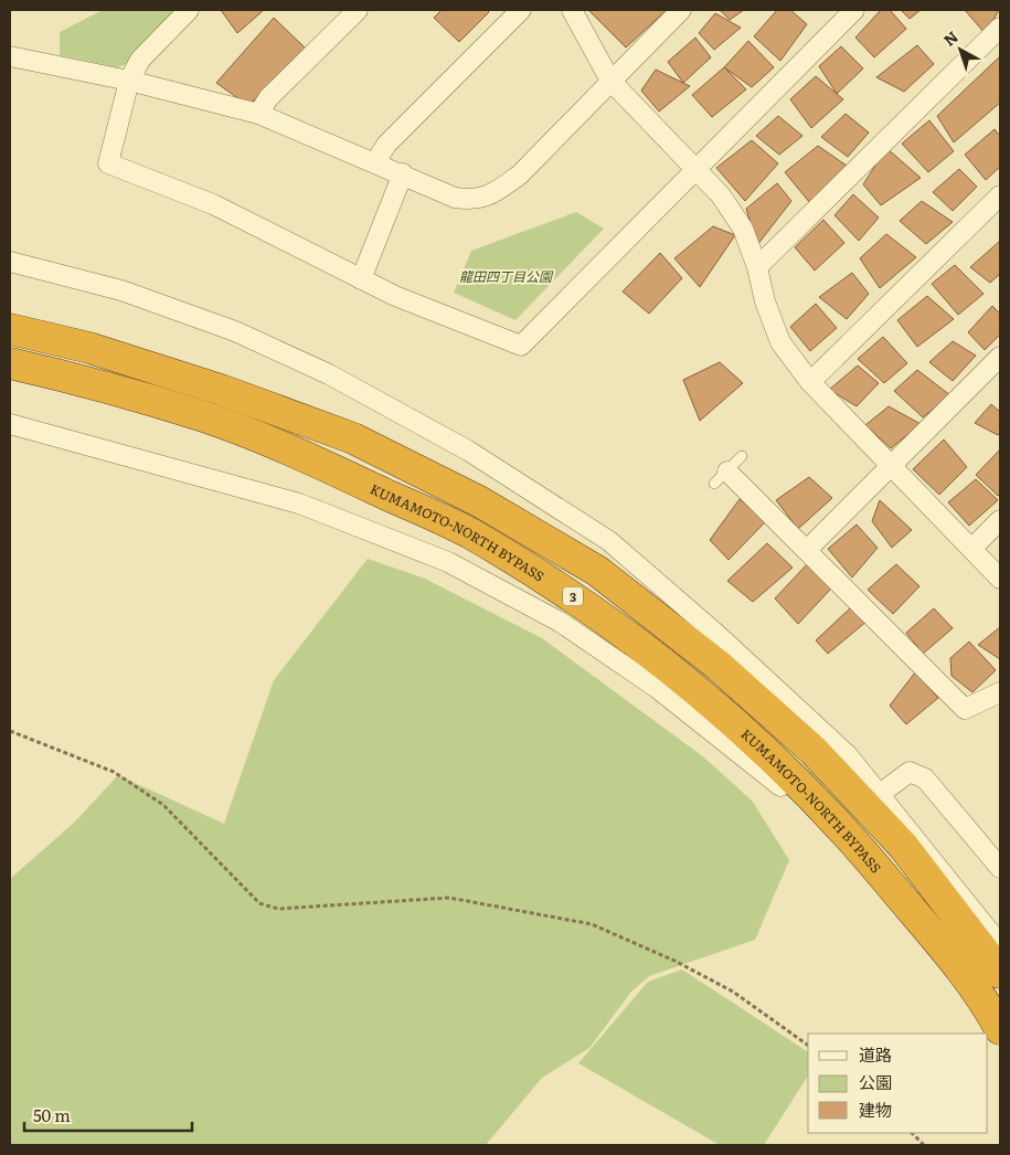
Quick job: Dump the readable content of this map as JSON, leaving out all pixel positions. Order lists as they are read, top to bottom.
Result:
{
  "streets": {
    "highway": ["KUMAMOTO-NORTH BYPASS", "3"]
  },
  "parks": ["龍田四丁目公園"],
  "legend": ["道路", "公園", "建物"],
  "scale_bar": "50 m",
  "north": "top left"
}
